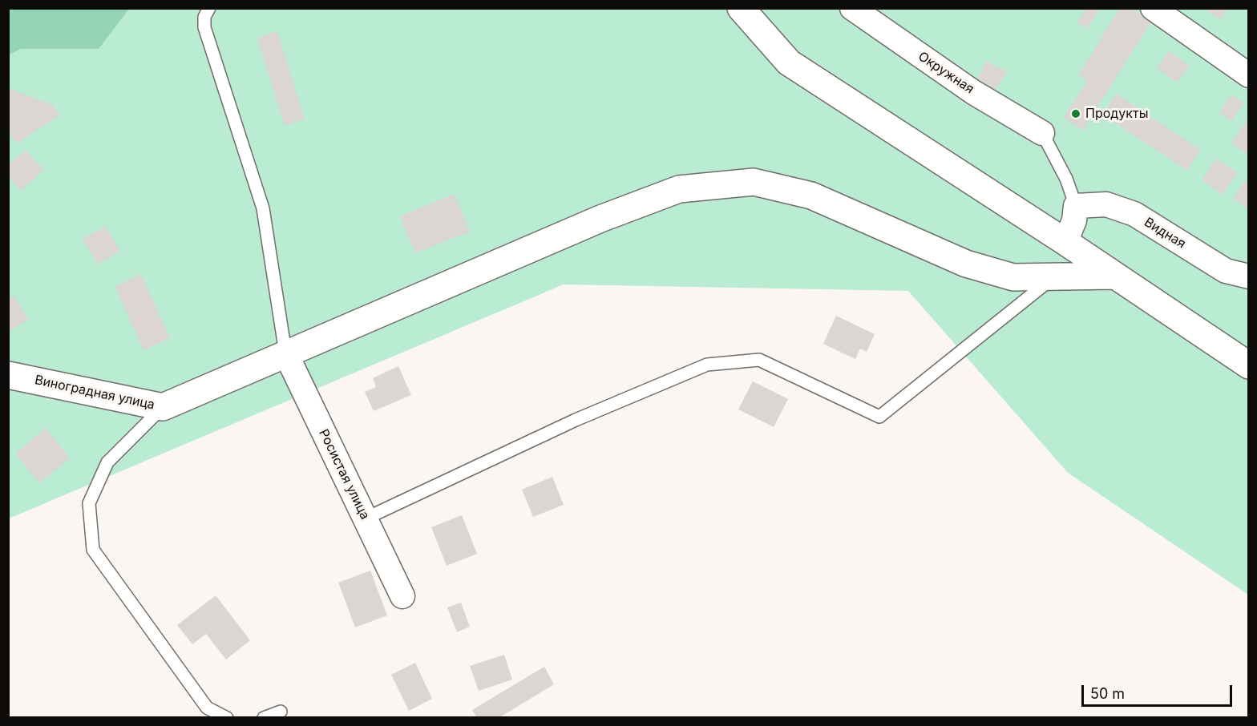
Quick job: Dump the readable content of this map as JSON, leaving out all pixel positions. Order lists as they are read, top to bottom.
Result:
{
  "streets": {
    "street": [
      "Окружная",
      "Видная",
      "Виноградная улица",
      "Росистая улица"
    ]
  },
  "crossings": [
    ["Виноградная улица", "Росистая улица"]
  ],
  "places": ["Продукты"],
  "scale_bar": "50 m"
}
